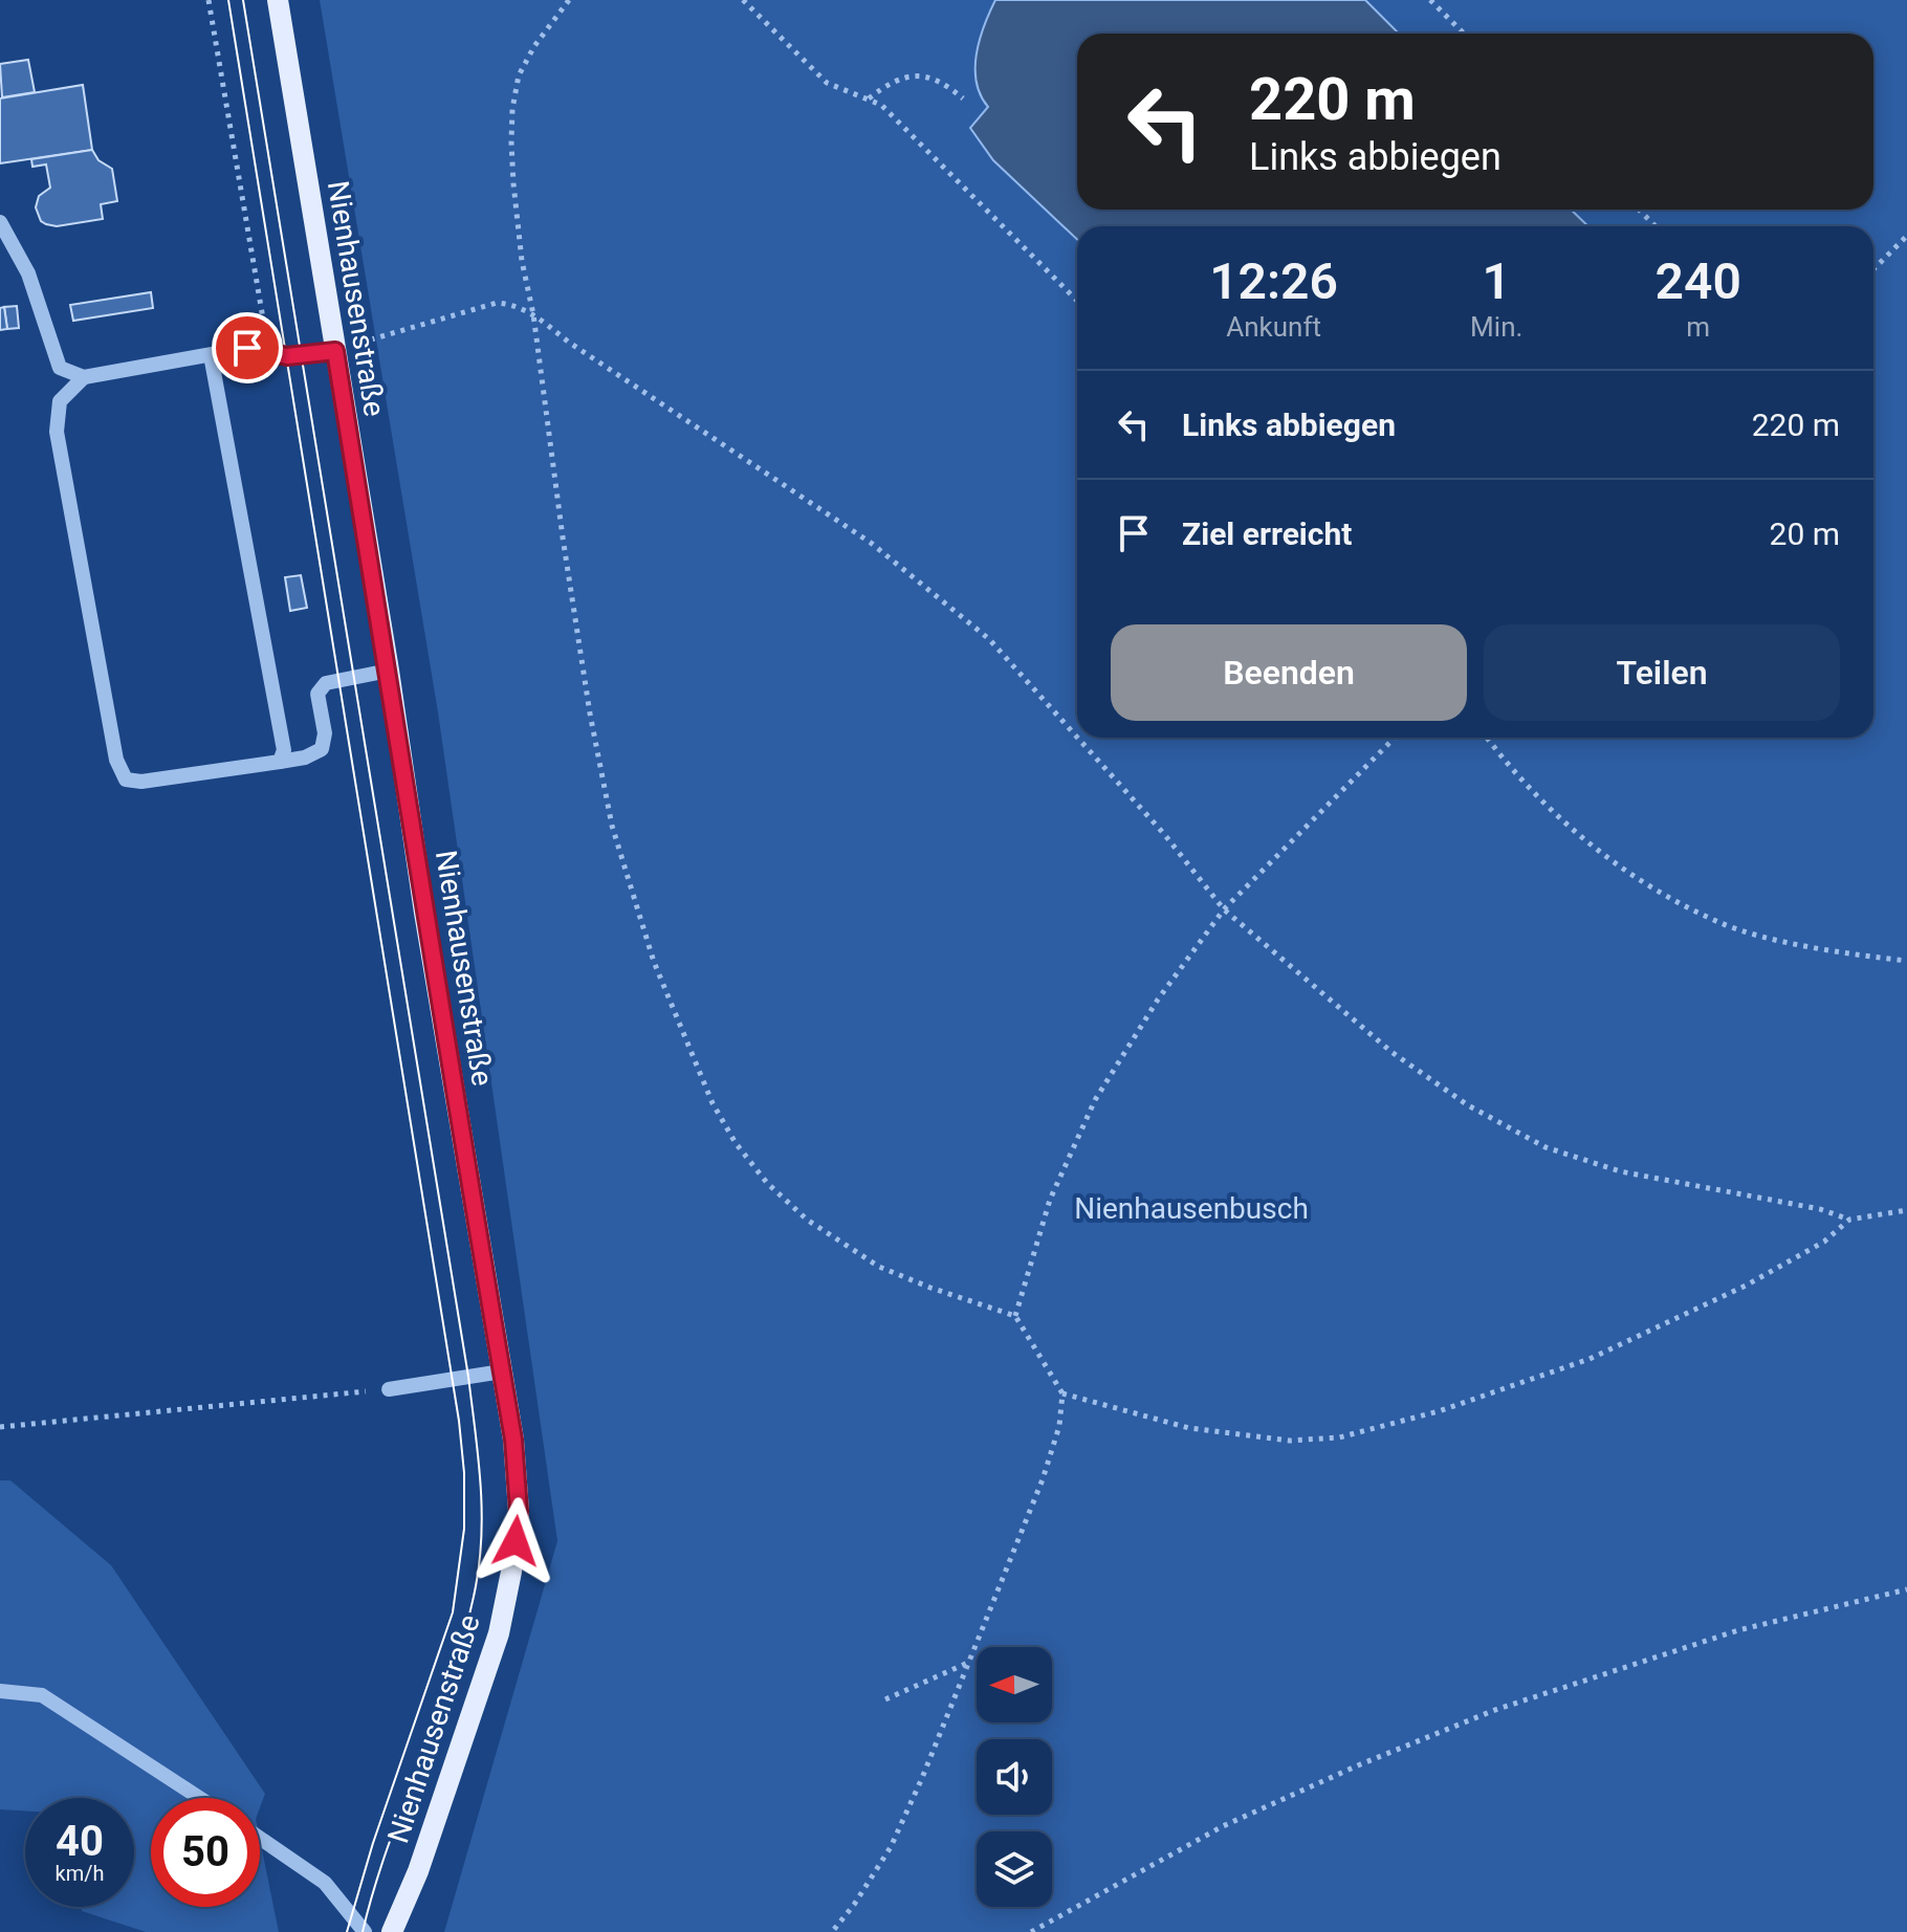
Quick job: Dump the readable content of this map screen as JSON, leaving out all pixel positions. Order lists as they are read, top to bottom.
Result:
{
  "streets": {
    "main road": ["Nienhausenstraße"]
  },
  "parks": ["Nienhausenbusch"],
  "north": "left",
  "page": {
    "turn": ["220 m", "Links abbiegen"],
    "eta": [
      "12:26",
      "Ankunft",
      "1",
      "Min.",
      "240",
      "m"
    ],
    "list": [
      {
        "name": "Links abbiegen",
        "value": "220 m"
      },
      {
        "name": "Ziel erreicht",
        "value": "20 m"
      }
    ],
    "buttons": ["Beenden", "Teilen"],
    "speed": "40 km/h",
    "limit": "50"
  }
}
